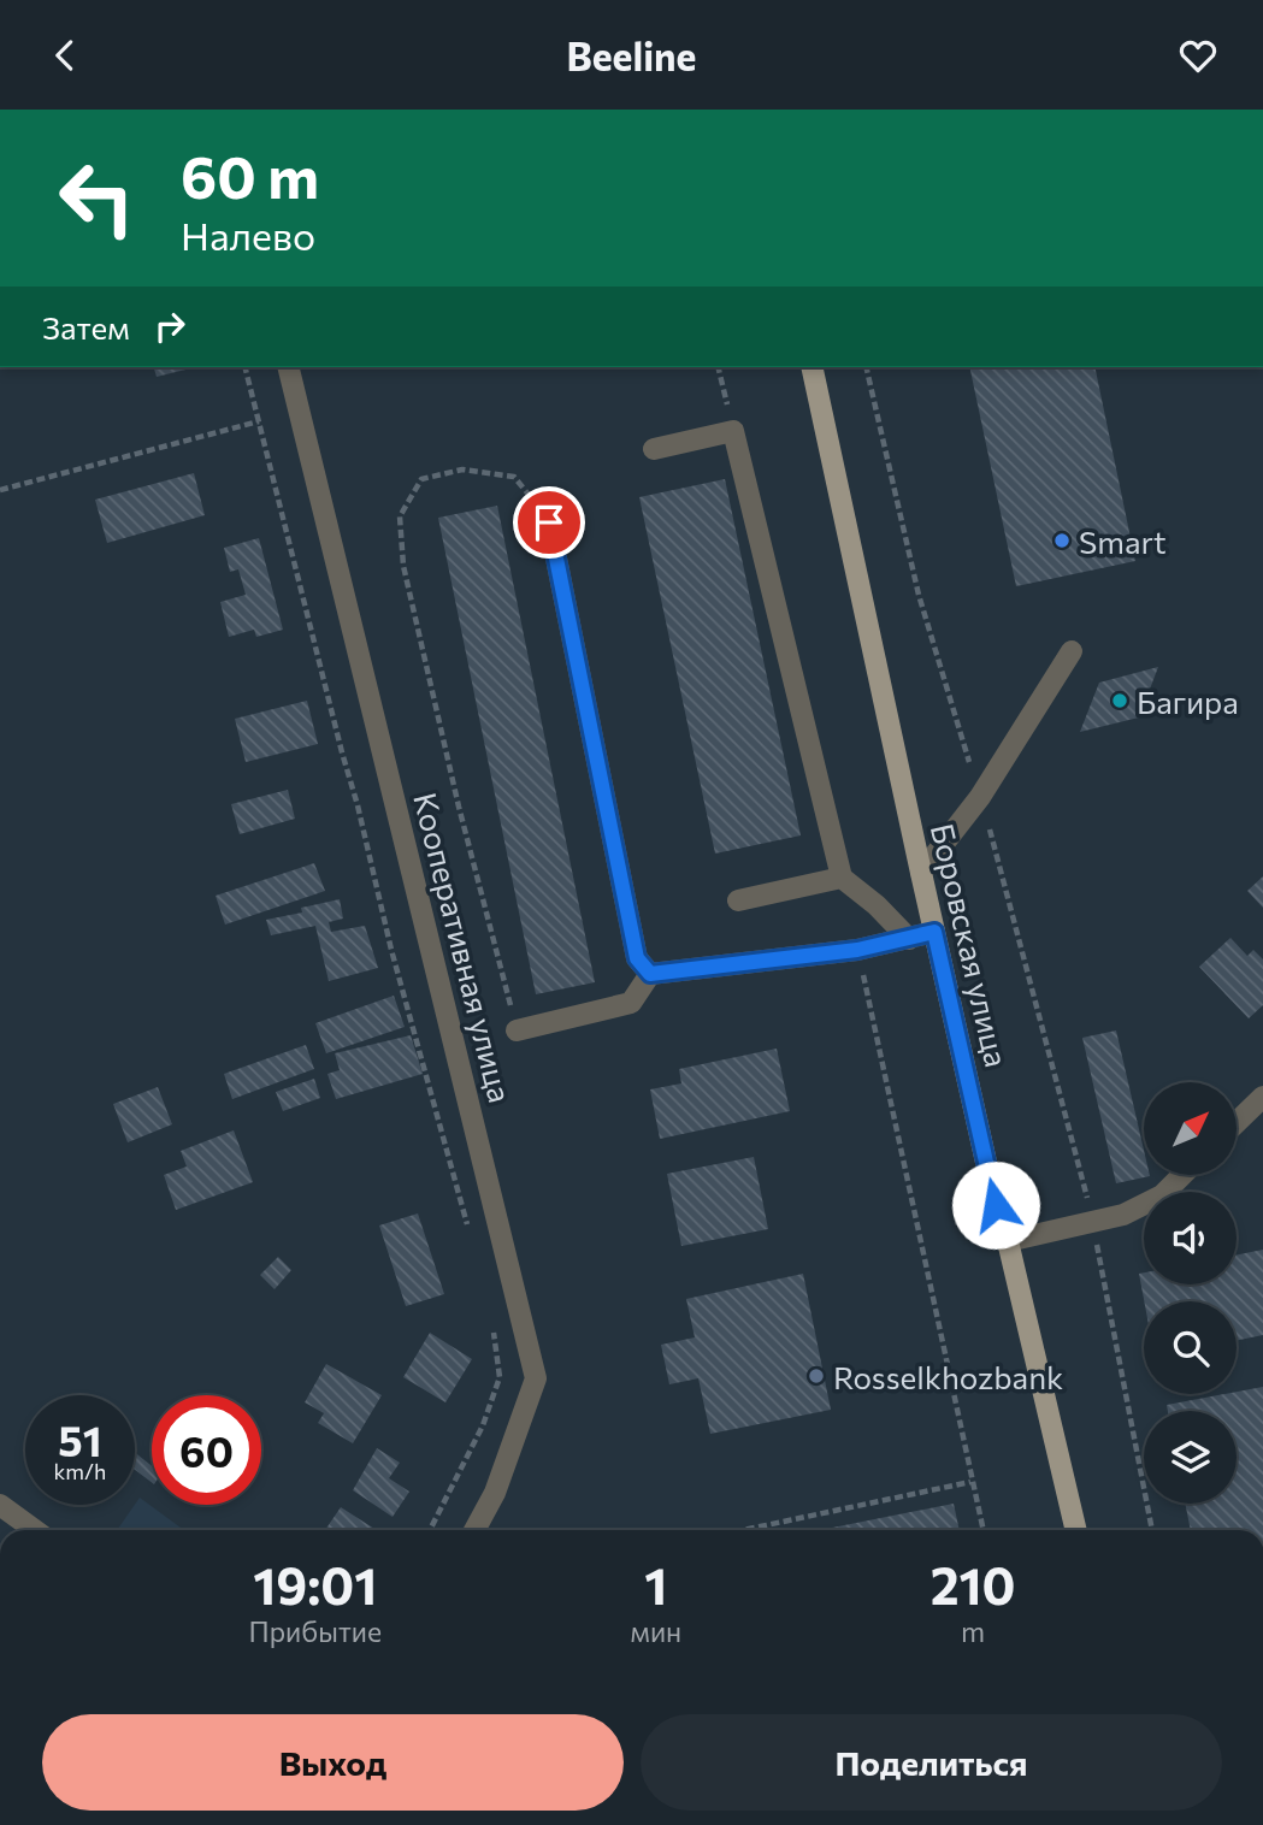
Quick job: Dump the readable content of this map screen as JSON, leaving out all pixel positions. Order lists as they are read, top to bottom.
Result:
{
  "streets": {
    "main road": ["Боровская улица"],
    "street": ["Кооперативная улица"]
  },
  "places": ["Smart", "Багира", "Rosselkhozbank"],
  "north": "top right",
  "page": {
    "header": "Beeline",
    "turn": ["60 m", "Налево"],
    "then": "Затем",
    "speed": "51 km/h",
    "limit": "60",
    "eta": [
      "19:01",
      "Прибытие",
      "1",
      "мин",
      "210",
      "m"
    ],
    "buttons": ["Выход", "Поделиться"]
  }
}
